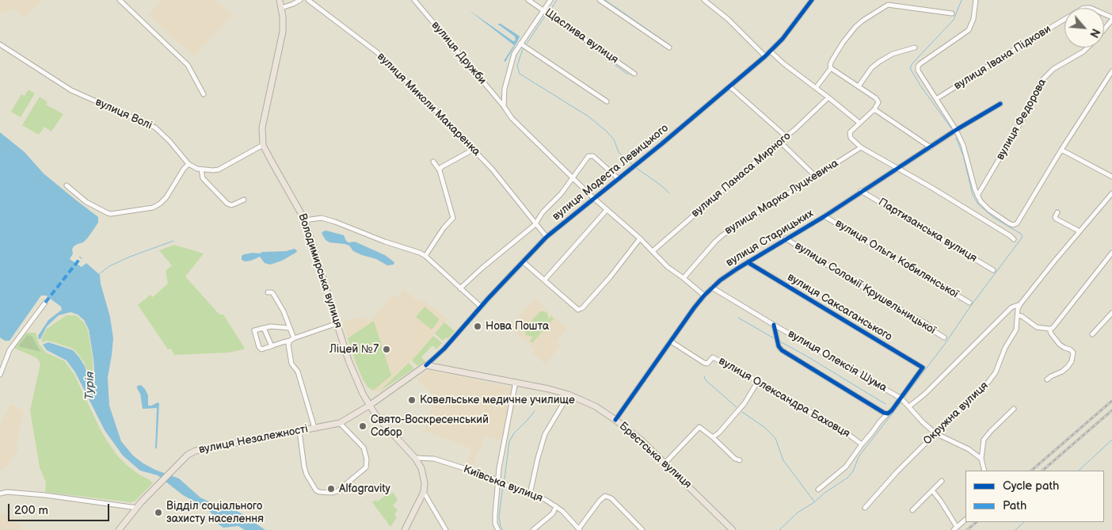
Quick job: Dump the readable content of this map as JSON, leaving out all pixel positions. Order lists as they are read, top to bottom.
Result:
{
  "streets": {
    "main road": ["Володимирська вулиця", "вулиця Незалежності", "Брестська вулиця"],
    "street": [
      "Щаслива вулиця",
      "вулиця Дружби",
      "вулиця Івана Підкови",
      "вулиця Миколи Макаренка",
      "вулиця Волі",
      "вулиця Федорова",
      "вулиця Модеста Левицького",
      "вулиця Панаса Мирного",
      "вулиця Марка Луцкевича",
      "Партизанська вулиця",
      "вулиця Старицьких",
      "вулиця Ольги Кобилянської",
      "вулиця Соломії Крушельницької",
      "вулиця Саксаганського",
      "вулиця Олексія Шума",
      "вулиця Олександра Баховця",
      "Окружна вулиця",
      "Київська вулиця"
    ]
  },
  "crossings": [
    ["вулиця Дружби", "вулиця Модеста Левицького"],
    ["вулиця Дружби", "вулиця Панаса Мирного"],
    ["вулиця Дружби", "вулиця Марка Луцкевича"],
    ["вулиця Івана Підкови", "вулиця Федорова"],
    ["вулиця Миколи Макаренка", "вулиця Модеста Левицького"],
    ["вулиця Волі", "Володимирська вулиця"],
    ["вулиця Модеста Левицького", "Брестська вулиця"],
    ["Партизанська вулиця", "вулиця Старицьких"],
    ["вулиця Старицьких", "вулиця Ольги Кобилянської"],
    ["вулиця Старицьких", "вулиця Соломії Крушельницької"],
    ["вулиця Старицьких", "вулиця Саксаганського"],
    ["вулиця Старицьких", "вулиця Олексія Шума"],
    ["вулиця Старицьких", "вулиця Олександра Баховця"],
    ["вулиця Старицьких", "Брестська вулиця"],
    ["Володимирська вулиця", "вулиця Незалежності"],
    ["Володимирська вулиця", "Київська вулиця"],
    ["вулиця Саксаганського", "вулиця Олексія Шума"],
    ["вулиця Олексія Шума", "Окружна вулиця"]
  ],
  "water": ["Турія"],
  "places": [
    "Нова Пошта",
    "Ліцей №7",
    "Ковельське медичне училище",
    "Свято-Воскресенський Собор",
    "Alfagravity",
    "Відділ соціального захисту населення"
  ],
  "legend": ["Cycle path", "Path"],
  "scale_bar": "200 m",
  "north": "bottom right"
}
